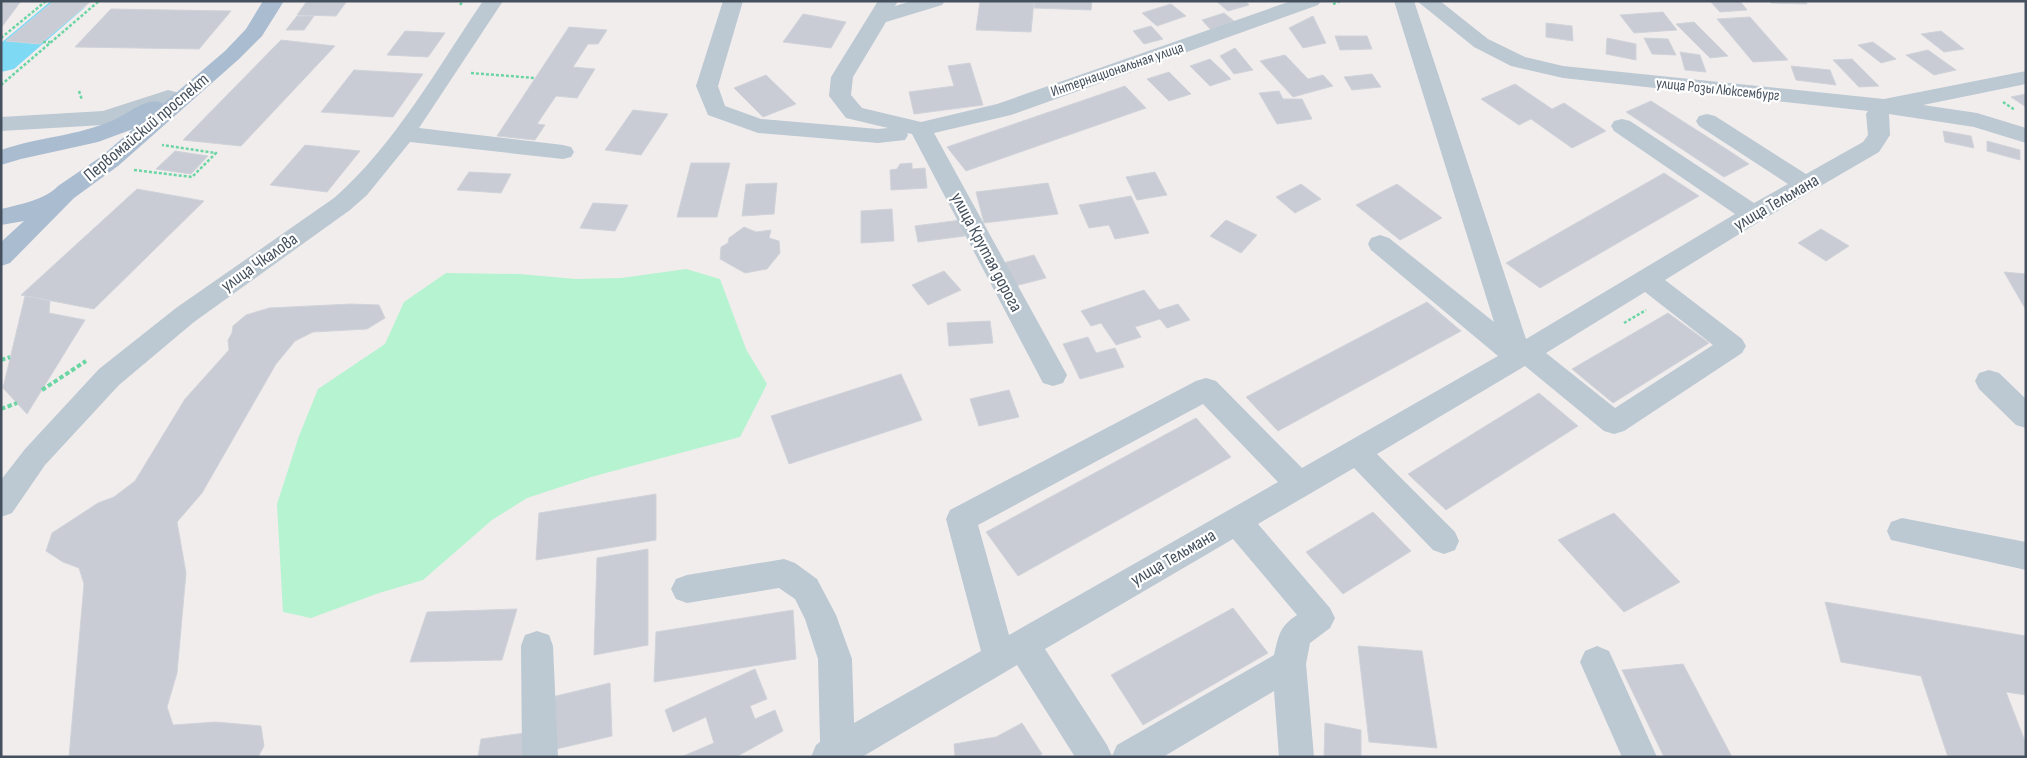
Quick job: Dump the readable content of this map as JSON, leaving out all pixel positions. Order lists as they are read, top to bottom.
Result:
{
  "streets": {
    "main road": ["Первомайский проспект"],
    "street": [
      "Интернациональная улица",
      "улица Розы Люксембург",
      "улица Тельмана",
      "улица Крутая дорога",
      "улица Чкалова"
    ]
  },
  "crossings": [
    ["Интернациональная улица", "улица Крутая дорога"],
    ["улица Розы Люксембург", "улица Тельмана"]
  ]
}
